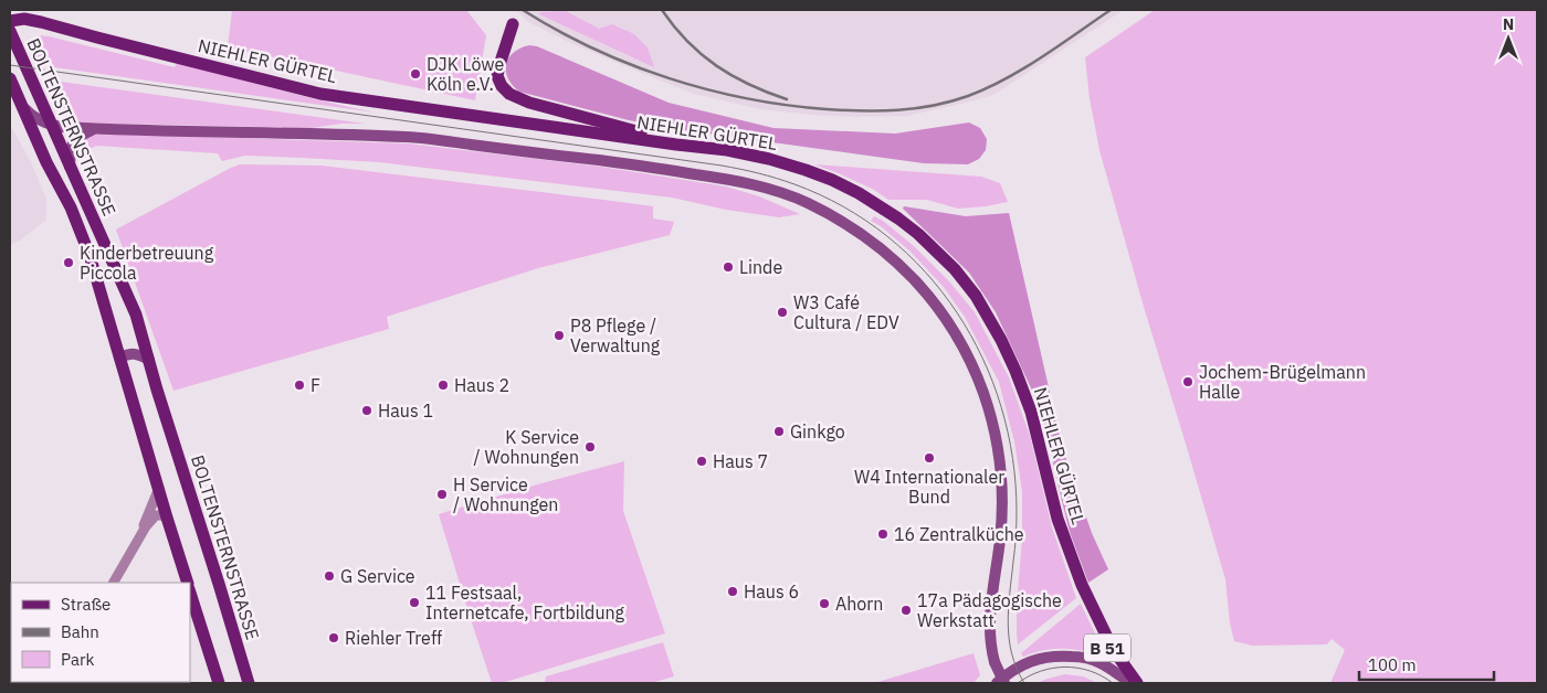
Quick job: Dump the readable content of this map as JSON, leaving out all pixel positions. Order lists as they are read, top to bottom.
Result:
{
  "streets": {
    "main road": ["NIEHLER GÜRTEL", "BOLTENSTERNSTRASSE", "B 51"]
  },
  "crossings": [
    ["NIEHLER GÜRTEL", "B 51"]
  ],
  "places": [
    "DJK Löwe Köln e.V.",
    "Kinderbetreuung Piccola",
    "Linde",
    "W3 Café Cultura / EDV",
    "P8 Pflege / Verwaltung",
    "Jochem-Brügelmann Halle",
    "F",
    "Haus 2",
    "Haus 1",
    "Ginkgo",
    "K Service / Wohnungen",
    "W4 Internationaler Bund",
    "Haus 7",
    "H Service / Wohnungen",
    "16 Zentralküche",
    "G Service",
    "Haus 6",
    "11 Festsaal, Internetcafe, Fortbildung",
    "Ahorn",
    "17a Pädagogische Werkstatt",
    "Riehler Treff"
  ],
  "legend": ["Straße", "Bahn", "Park"],
  "scale_bar": "100 m",
  "north": "top"
}
